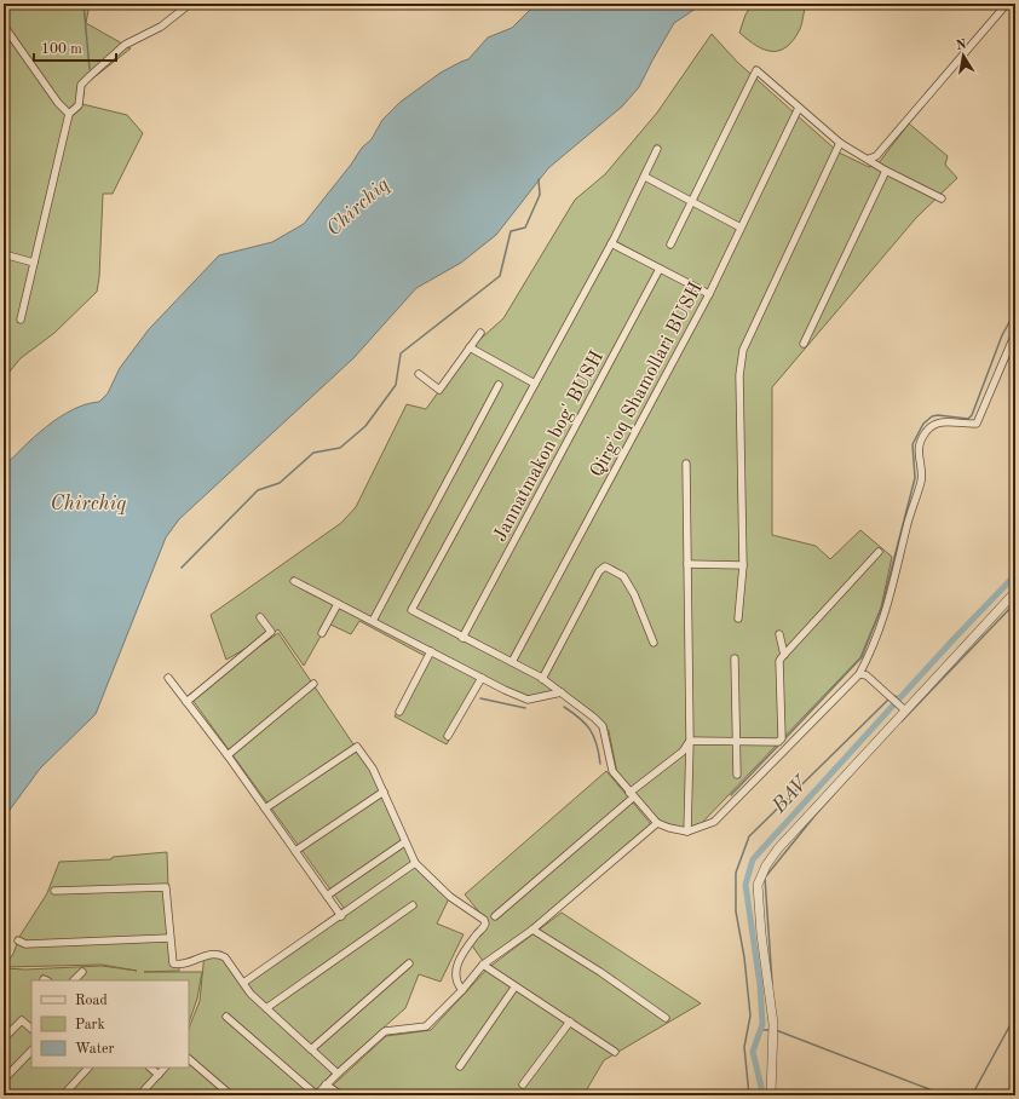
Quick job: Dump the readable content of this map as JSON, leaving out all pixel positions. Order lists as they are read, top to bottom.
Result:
{
  "streets": {
    "street": ["Qirg'oq Shamollari BUSH", "Jannatmakon bog' BUSH"]
  },
  "water": ["Chirchiq", "BAV"],
  "legend": ["Road", "Park", "Water"],
  "scale_bar": "100 m",
  "north": "top"
}
